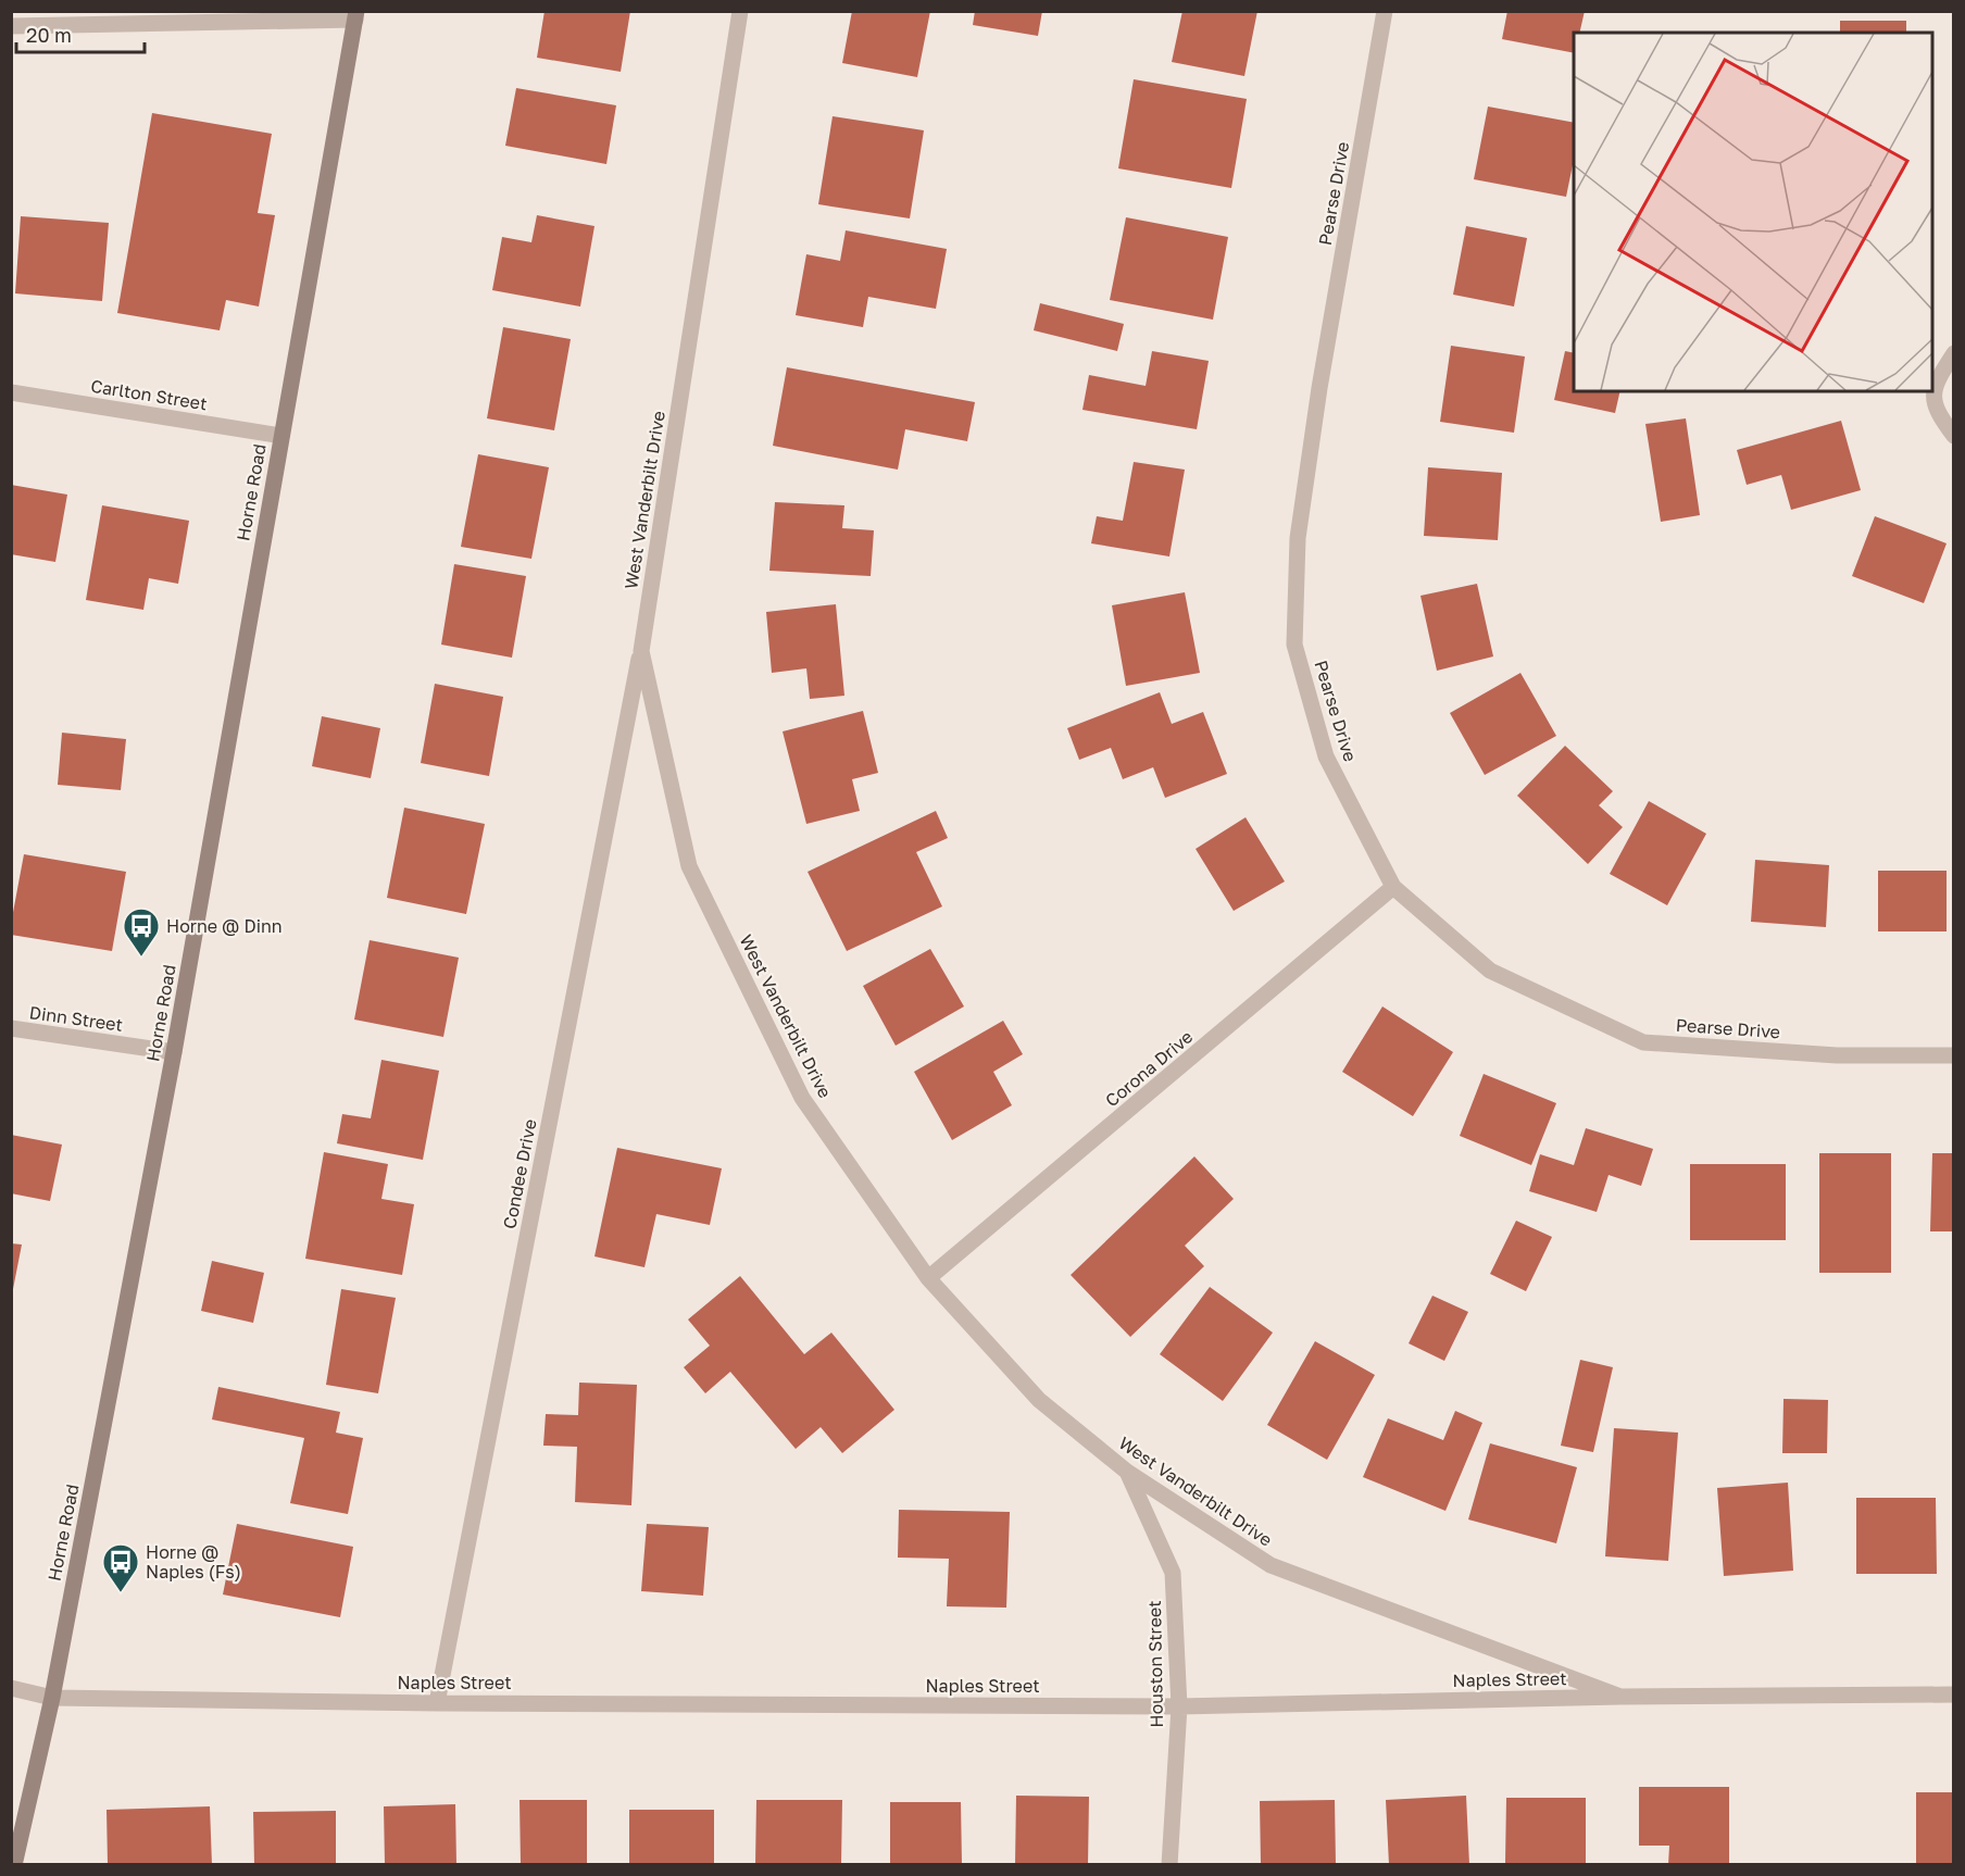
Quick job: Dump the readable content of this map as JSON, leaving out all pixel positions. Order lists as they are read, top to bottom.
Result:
{
  "streets": {
    "main road": ["Horne Road"],
    "street": [
      "Pearse Drive",
      "Carlton Street",
      "West Vanderbilt Drive",
      "Dinn Street",
      "Corona Drive",
      "Condee Drive",
      "Houston Street",
      "Naples Street"
    ]
  },
  "crossings": [
    ["Pearse Drive", "Corona Drive"],
    ["Carlton Street", "Horne Road"],
    ["Horne Road", "Dinn Street"],
    ["Horne Road", "Naples Street"],
    ["West Vanderbilt Drive", "Corona Drive"],
    ["West Vanderbilt Drive", "Condee Drive"],
    ["West Vanderbilt Drive", "Houston Street"],
    ["West Vanderbilt Drive", "Naples Street"],
    ["Condee Drive", "Naples Street"],
    ["Houston Street", "Naples Street"]
  ],
  "places": {
    "bus stop": ["Horne @ Dinn", "Horne @ Naples (Fs)"]
  },
  "scale_bar": "20 m"
}
